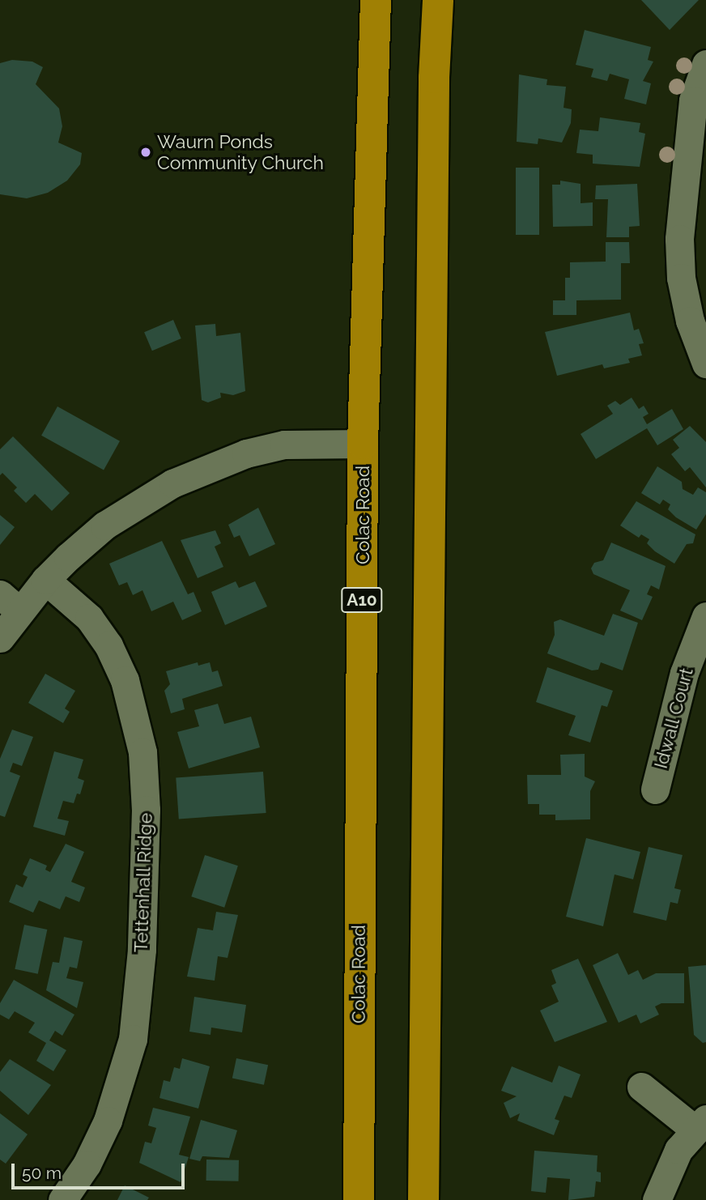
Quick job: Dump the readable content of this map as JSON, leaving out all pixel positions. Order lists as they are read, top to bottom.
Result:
{
  "streets": {
    "highway": ["Colac Road", "A10"],
    "street": ["Idwall Court", "Tettenhall Ridge"]
  },
  "places": ["Waurn Ponds Community Church"],
  "scale_bar": "50 m"
}
